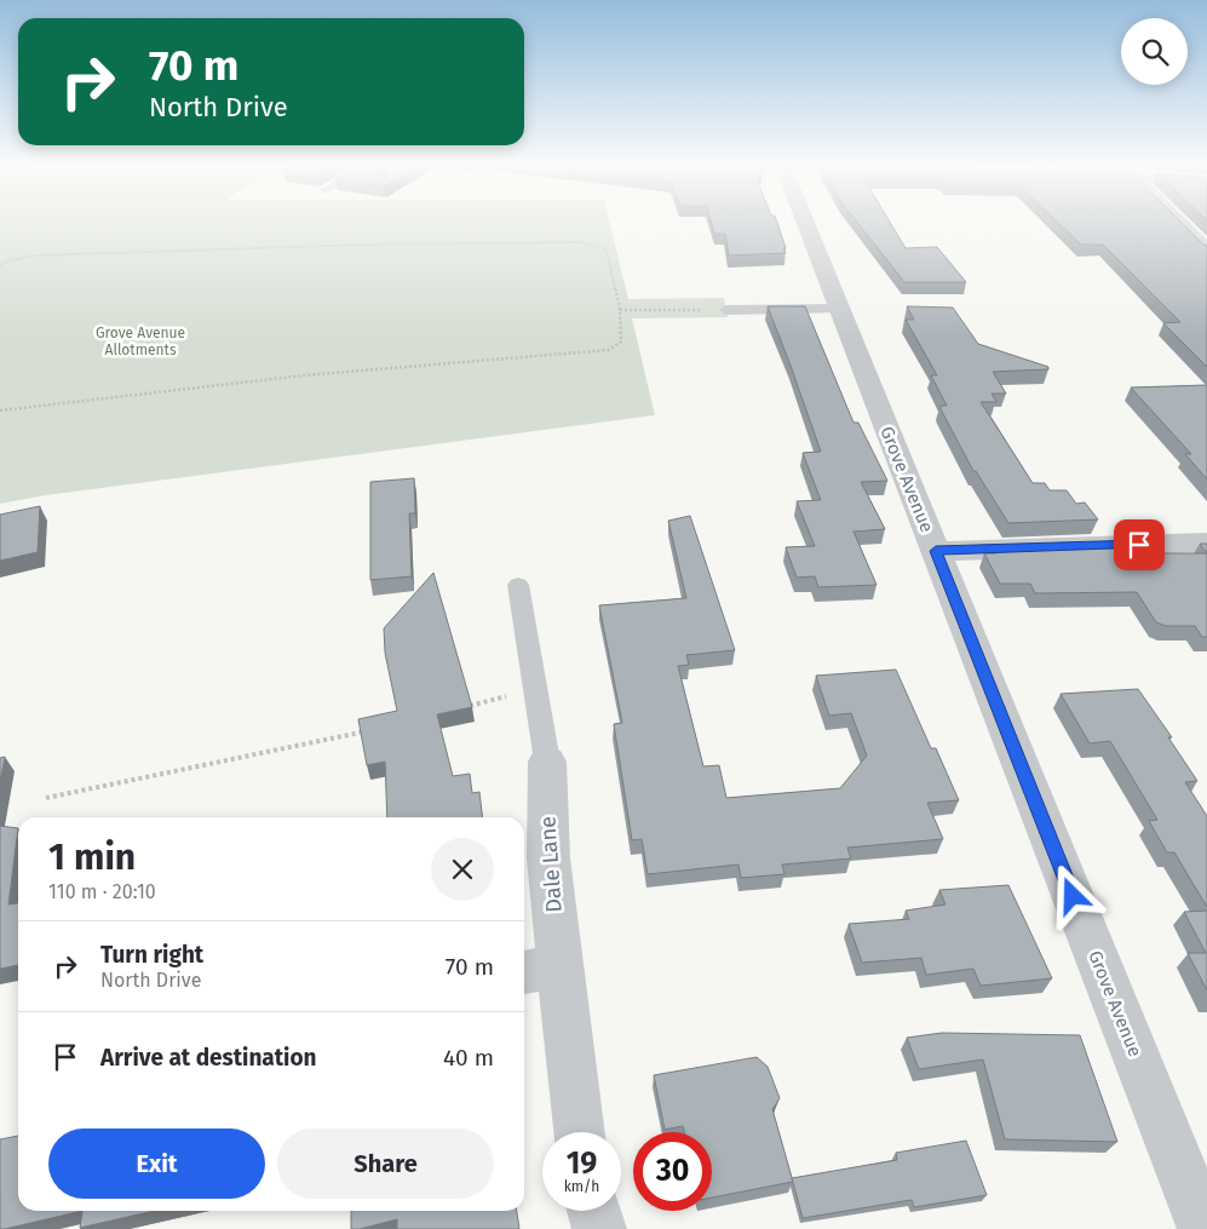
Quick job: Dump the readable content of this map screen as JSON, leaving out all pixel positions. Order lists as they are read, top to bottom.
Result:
{
  "streets": {
    "street": ["Grove Avenue", "Dale Lane"]
  },
  "parks": ["Grove Avenue Allotments"],
  "page": {
    "turn": ["70 m", "North Drive"],
    "heading": ["1 min", "110 m · 20:10"],
    "list": [
      {
        "name": "Turn right",
        "note": "North Drive",
        "value": "70 m"
      },
      {
        "name": "Arrive at destination",
        "value": "40 m"
      }
    ],
    "buttons": ["Exit", "Share"],
    "speed": "19 km/h",
    "limit": "30"
  }
}
